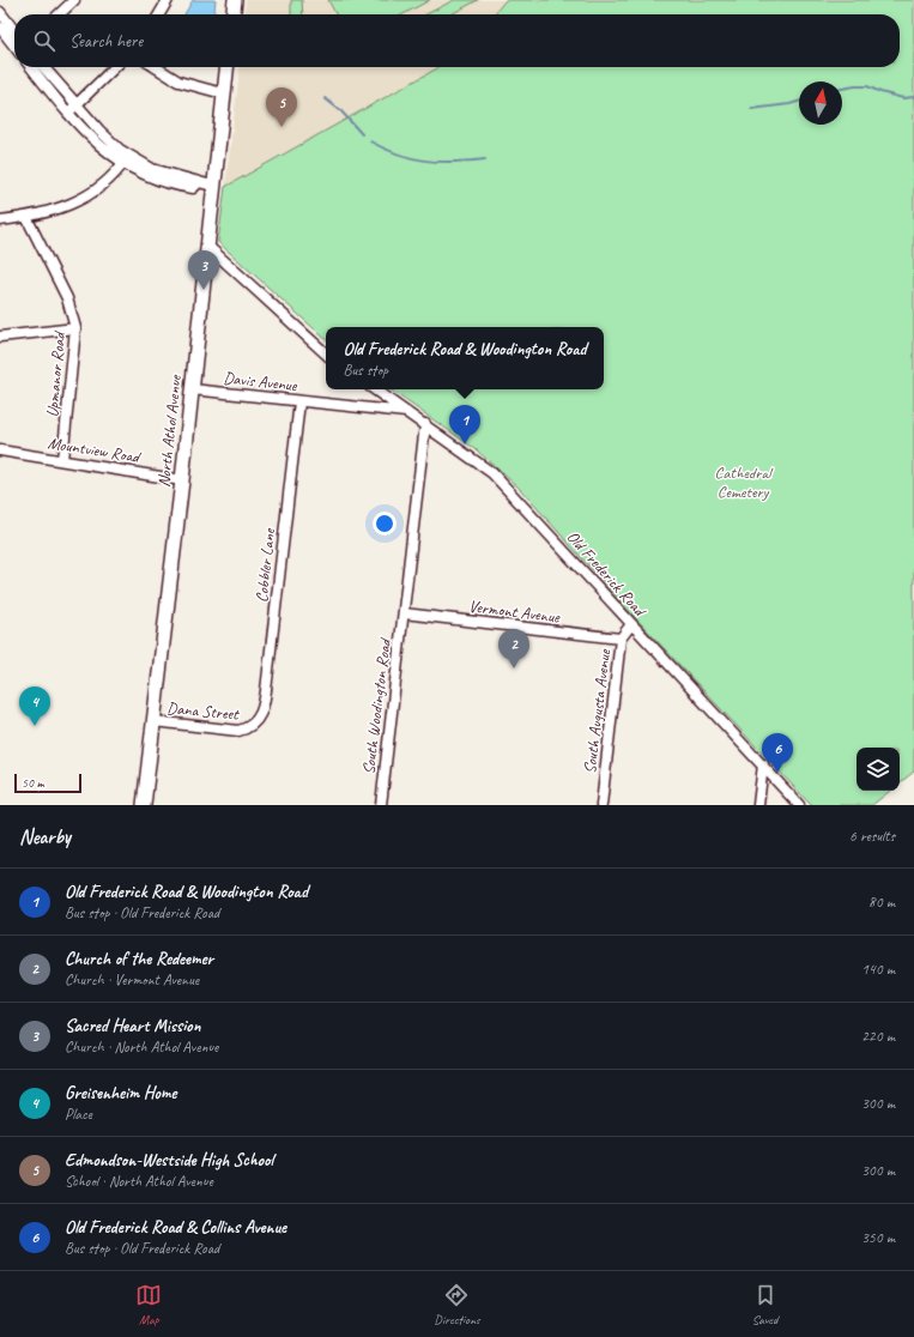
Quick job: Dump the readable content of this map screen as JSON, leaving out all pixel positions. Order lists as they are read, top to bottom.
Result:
{
  "streets": {
    "street": [
      "Upmanor Road",
      "Davis Avenue",
      "North Athol Avenue",
      "Mountview Road",
      "Cobbler Lane",
      "Old Frederick Road",
      "Vermont Avenue",
      "South Woodington Road",
      "Dana Street",
      "South Augusta Avenue"
    ]
  },
  "crossings": [
    ["Upmanor Road", "Mountview Road"],
    ["Davis Avenue", "North Athol Avenue"],
    ["Davis Avenue", "Cobbler Lane"],
    ["Davis Avenue", "Old Frederick Road"],
    ["North Athol Avenue", "Mountview Road"],
    ["North Athol Avenue", "Dana Street"],
    ["Cobbler Lane", "Dana Street"],
    ["Old Frederick Road", "South Woodington Road"],
    ["Old Frederick Road", "South Augusta Avenue"],
    ["Vermont Avenue", "South Woodington Road"],
    ["Vermont Avenue", "South Augusta Avenue"]
  ],
  "parks": ["Cathedral Cemetery"],
  "scale_bar": "50 m",
  "north": "top",
  "page": {
    "search": "Search here",
    "pins": [
      "5",
      "3",
      "1",
      "2",
      "4",
      "6"
    ],
    "popup": ["Old Frederick Road & Woodington Road", "Bus stop"],
    "scale": "50 m",
    "heading": ["Nearby", "6 results"],
    "list": [
      {
        "mark": "1",
        "name": "Old Frederick Road & Woodington Road",
        "note": "Bus stop · Old Frederick Road",
        "value": "80 m"
      },
      {
        "mark": "2",
        "name": "Church of the Redeemer",
        "note": "Church · Vermont Avenue",
        "value": "140 m"
      },
      {
        "mark": "3",
        "name": "Sacred Heart Mission",
        "note": "Church · North Athol Avenue",
        "value": "220 m"
      },
      {
        "mark": "4",
        "name": "Greisenheim Home",
        "note": "Place",
        "value": "300 m"
      },
      {
        "mark": "5",
        "name": "Edmondson-Westside High School",
        "note": "School · North Athol Avenue",
        "value": "300 m"
      },
      {
        "mark": "6",
        "name": "Old Frederick Road & Collins Avenue",
        "note": "Bus stop · Old Frederick Road",
        "value": "350 m"
      }
    ],
    "nav": ["Map", "Directions", "Saved"]
  }
}
